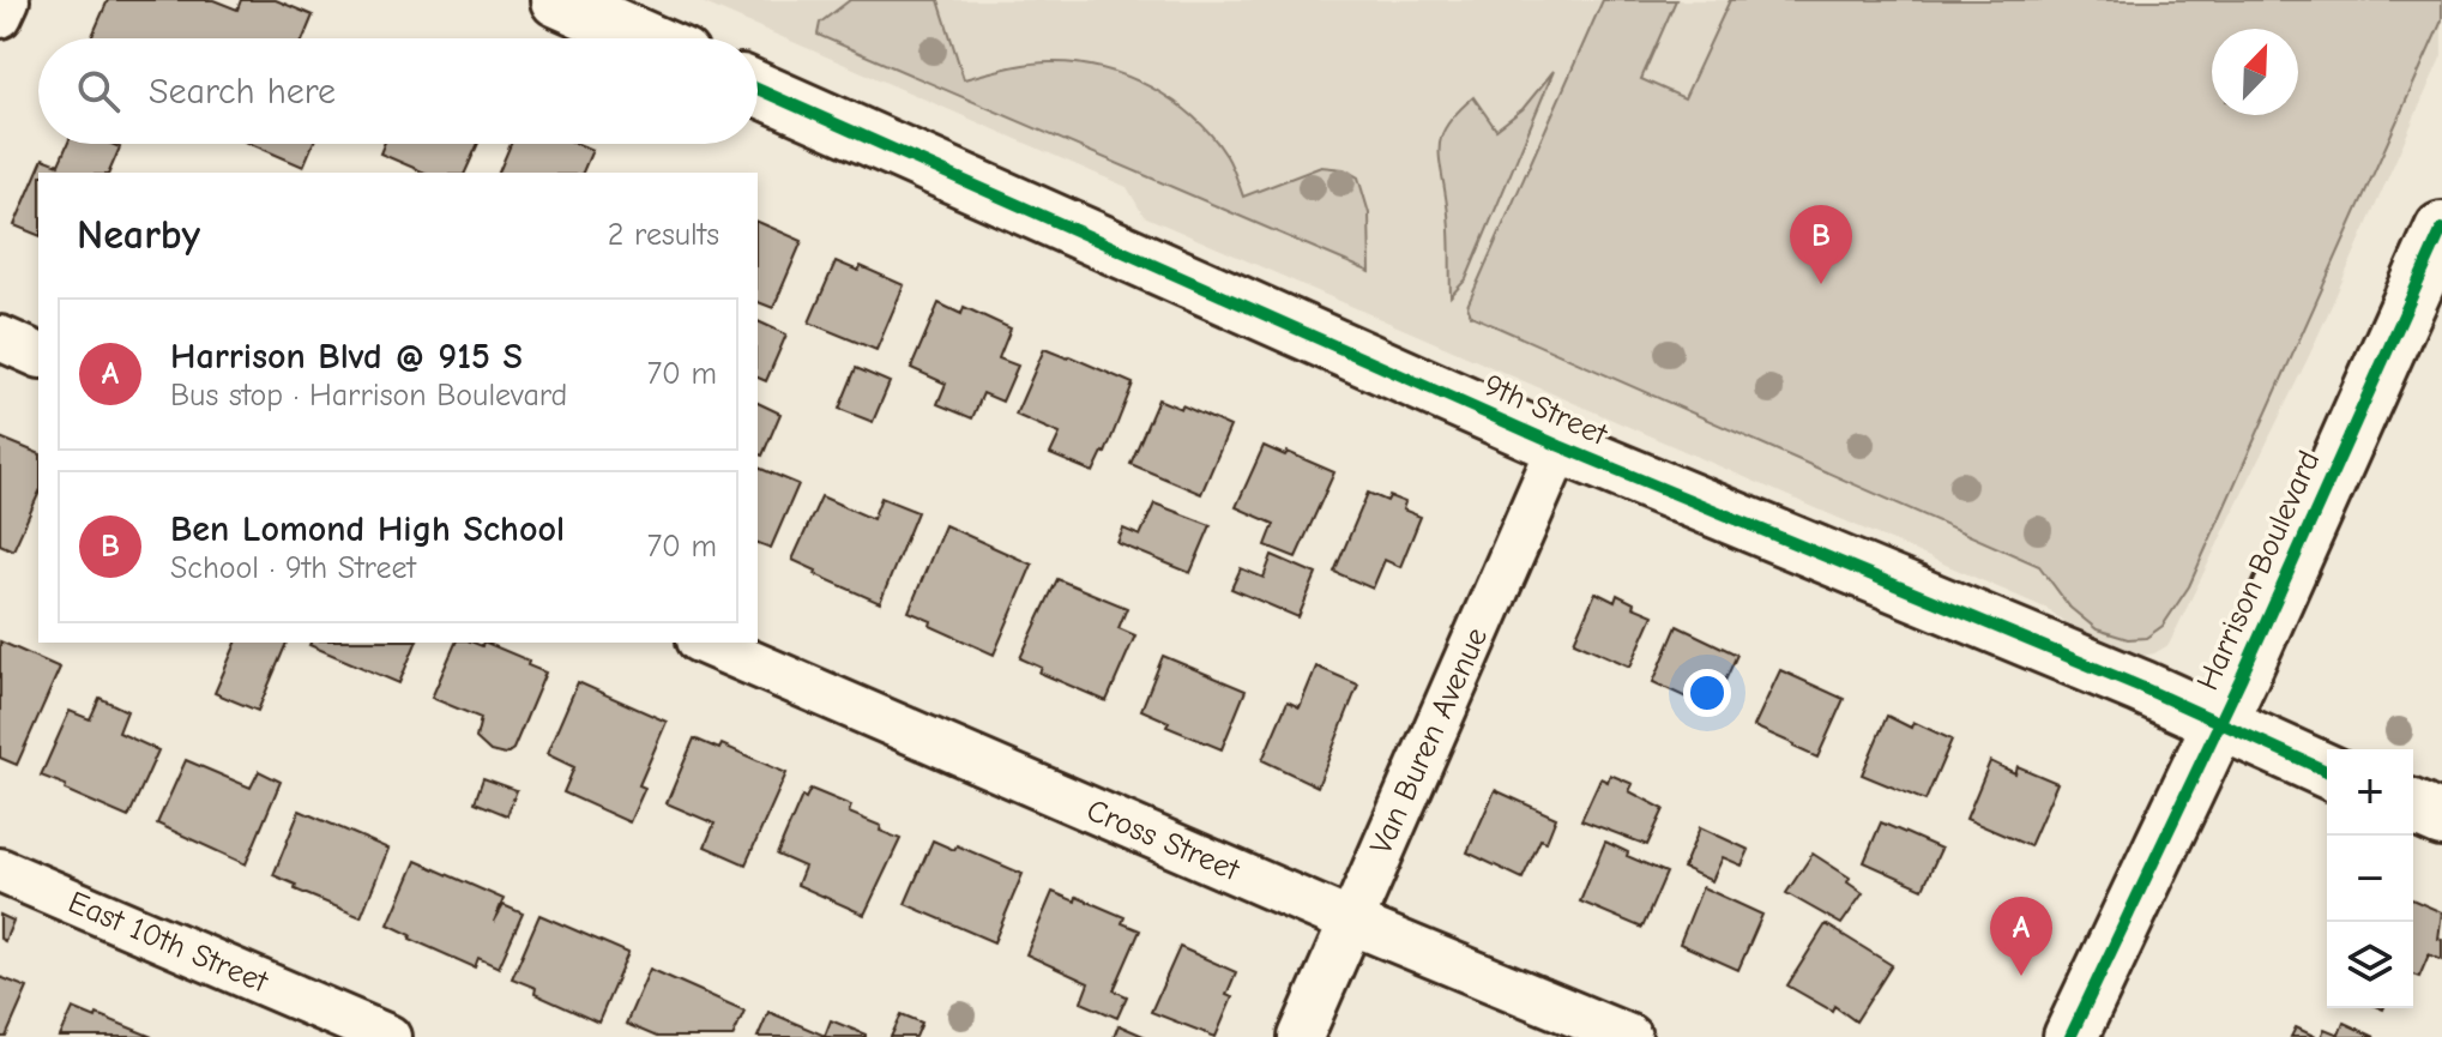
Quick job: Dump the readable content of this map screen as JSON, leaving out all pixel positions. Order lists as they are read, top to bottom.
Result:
{
  "streets": {
    "street": [
      "9th Street",
      "Harrison Boulevard",
      "Van Buren Avenue",
      "Cross Street",
      "East 10th Street"
    ]
  },
  "crossings": [
    ["9th Street", "Harrison Boulevard"],
    ["9th Street", "Van Buren Avenue"],
    ["Van Buren Avenue", "Cross Street"]
  ],
  "north": "top right",
  "page": {
    "search": "Search here",
    "heading": ["Nearby", "2 results"],
    "pins": ["B", "A"],
    "list": [
      {
        "mark": "A",
        "name": "Harrison Blvd @ 915 S",
        "note": "Bus stop · Harrison Boulevard",
        "value": "70 m"
      },
      {
        "mark": "B",
        "name": "Ben Lomond High School",
        "note": "School · 9th Street",
        "value": "70 m"
      }
    ],
    "map_buttons": ["+", "−"]
  }
}
